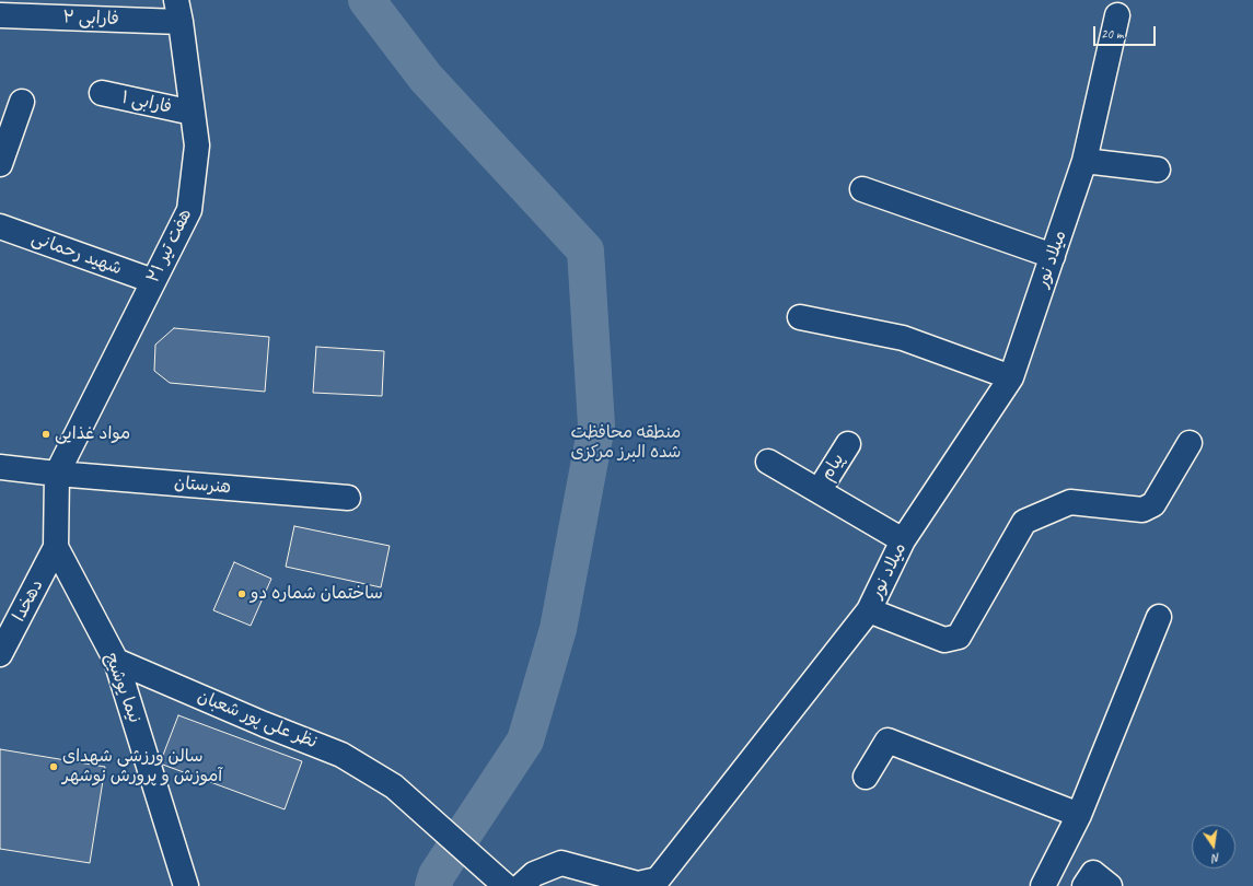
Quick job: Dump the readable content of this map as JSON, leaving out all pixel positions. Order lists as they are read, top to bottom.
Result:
{
  "streets": {
    "street": [
      "فارابی ۲",
      "فارابی ۱",
      "هفت تیر ۲۱",
      "شهید رحمانی",
      "میلاد نور",
      "پیام",
      "هنرستان",
      "دهخدا",
      "نیما یوشیج",
      "نظر علی پور شعبان"
    ]
  },
  "crossings": [
    ["فارابی ۲", "هفت تیر ۲۱"],
    ["فارابی ۱", "هفت تیر ۲۱"],
    ["هفت تیر ۲۱", "شهید رحمانی"],
    ["هفت تیر ۲۱", "هنرستان"],
    ["دهخدا", "نیما یوشیج"],
    ["نیما یوشیج", "نظر علی پور شعبان"]
  ],
  "parks": ["منطقه محافظت شده البرز مرکزی"],
  "places": ["مواد غذایی", "ساختمان شماره دو", "سالن ورزشی شهدای آموزش و پرورش نوشهر"],
  "scale_bar": "20 m",
  "north": "bottom"
}
